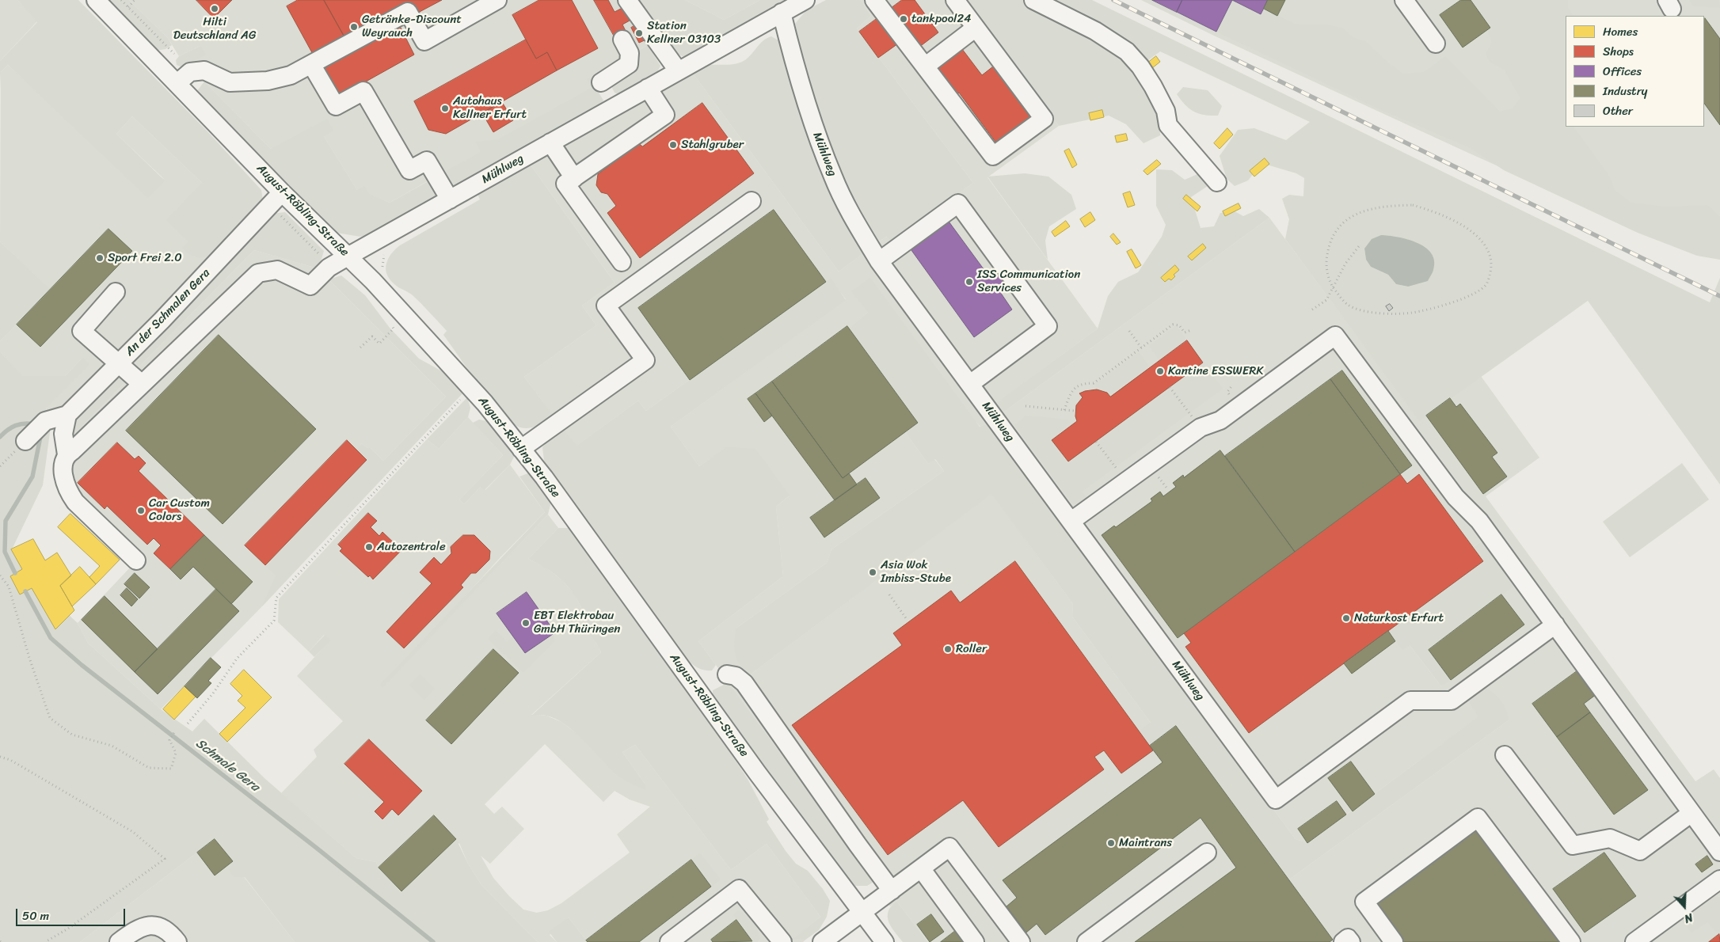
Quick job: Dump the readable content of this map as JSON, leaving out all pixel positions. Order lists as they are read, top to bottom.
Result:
{
  "streets": {
    "street": ["Mühlweg", "August-Röbling-Straße", "An der Schmalen Gera"]
  },
  "crossings": [
    ["Mühlweg", "August-Röbling-Straße"],
    ["August-Röbling-Straße", "An der Schmalen Gera"]
  ],
  "water": ["Schmale Gera"],
  "places": [
    "Hilti Deutschland AG",
    "tankpool24",
    "Getränke-Discount Weyrauch",
    "Station Kellner 03103",
    "Autohaus Kellner Erfurt",
    "Stahlgruber",
    "Sport Frei 2.0",
    "ISS Communication Services",
    "Kantine ESSWERK",
    "Car Custom Colors",
    "Autozentrale",
    "Asia Wok Imbiss-Stube",
    "Naturkost Erfurt",
    "EBT Elektrobau GmbH Thüringen",
    "Roller",
    "Maintrans"
  ],
  "legend": [
    "Homes",
    "Shops",
    "Offices",
    "Industry",
    "Other"
  ],
  "scale_bar": "50 m",
  "north": "bottom"
}
